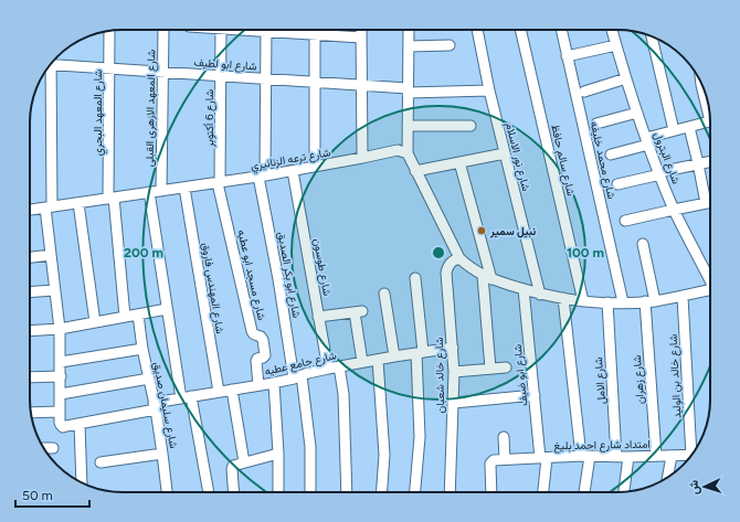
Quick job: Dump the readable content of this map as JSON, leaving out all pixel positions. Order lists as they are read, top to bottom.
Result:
{
  "streets": {
    "street": [
      "شارع ابو لطيف",
      "شارع المعهد الازهرى القبلى",
      "شارع المعهد البحري",
      "شارع 6 أكتوبر",
      "شارع نور الاسلام",
      "شارع البترول",
      "شارع ترعه الزنانيري",
      "شارع سالم حافظ",
      "شارع محمد خليفه",
      "شارع طوسون",
      "شارع مسجد ابو عطيه",
      "شارع ابو بكر الصديق",
      "شارع المهندس فاروق",
      "شارع جامع عطيه",
      "شارع خالد شعبان",
      "شارع ابو ضيف",
      "شارع خالد بن الوليد",
      "شارع زهران",
      "شارع الامل",
      "شارع سليمان صديق",
      "امتداد شارع احمد بليغ"
    ]
  },
  "crossings": [
    ["شارع ابو لطيف", "شارع المعهد الازهرى القبلى"],
    ["شارع ابو لطيف", "شارع المعهد البحري"],
    ["شارع ابو لطيف", "شارع 6 أكتوبر"],
    ["شارع ابو لطيف", "شارع نور الاسلام"],
    ["شارع ابو لطيف", "شارع ابو بكر الصديق"],
    ["شارع المعهد الازهرى القبلى", "شارع ترعه الزنانيري"],
    ["شارع المعهد البحري", "شارع ترعه الزنانيري"],
    ["شارع 6 أكتوبر", "شارع ترعه الزنانيري"],
    ["شارع 6 أكتوبر", "شارع مسجد ابو عطيه"],
    ["شارع ترعه الزنانيري", "شارع طوسون"],
    ["شارع ترعه الزنانيري", "شارع مسجد ابو عطيه"],
    ["شارع ترعه الزنانيري", "شارع ابو بكر الصديق"],
    ["شارع ترعه الزنانيري", "شارع المهندس فاروق"],
    ["شارع طوسون", "شارع جامع عطيه"],
    ["شارع مسجد ابو عطيه", "شارع جامع عطيه"],
    ["شارع ابو بكر الصديق", "شارع جامع عطيه"],
    ["شارع المهندس فاروق", "شارع جامع عطيه"],
    ["شارع جامع عطيه", "شارع خالد شعبان"],
    ["شارع جامع عطيه", "شارع سليمان صديق"],
    ["شارع ابو ضيف", "امتداد شارع احمد بليغ"],
    ["شارع زهران", "امتداد شارع احمد بليغ"],
    ["شارع الامل", "امتداد شارع احمد بليغ"]
  ],
  "places": ["نبيل سمير"],
  "scale_bar": "50 m",
  "north": "left",
  "rings": ["100 m", "200 m"]
}
